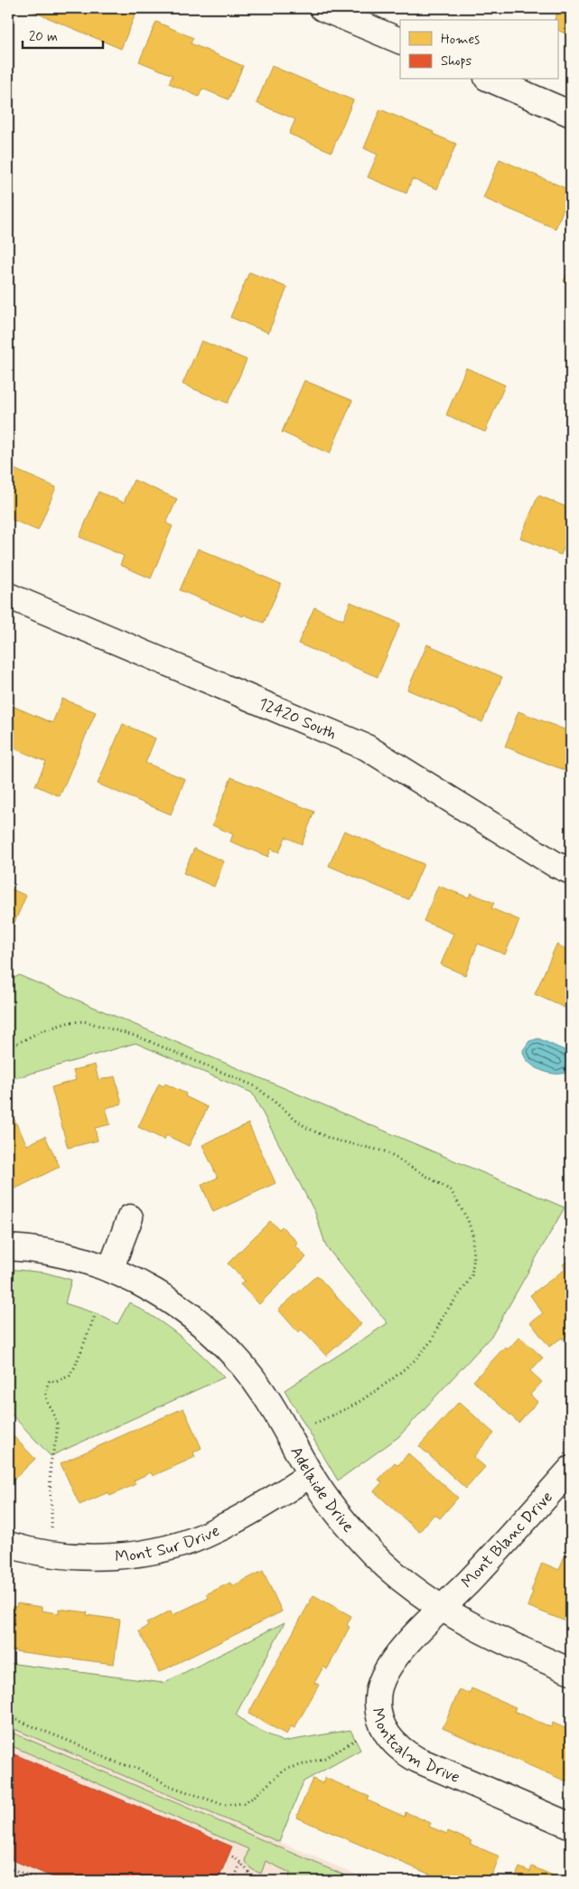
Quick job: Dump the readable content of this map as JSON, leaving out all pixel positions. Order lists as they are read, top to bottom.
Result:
{
  "streets": {
    "street": [
      "12420 South",
      "Adelaide Drive",
      "Mont Blanc Drive",
      "Mont Sur Drive",
      "Montcalm Drive"
    ]
  },
  "crossings": [
    ["Adelaide Drive", "Mont Blanc Drive"],
    ["Adelaide Drive", "Mont Sur Drive"],
    ["Adelaide Drive", "Montcalm Drive"],
    ["Mont Blanc Drive", "Montcalm Drive"]
  ],
  "legend": ["Homes", "Shops"],
  "scale_bar": "20 m"
}
